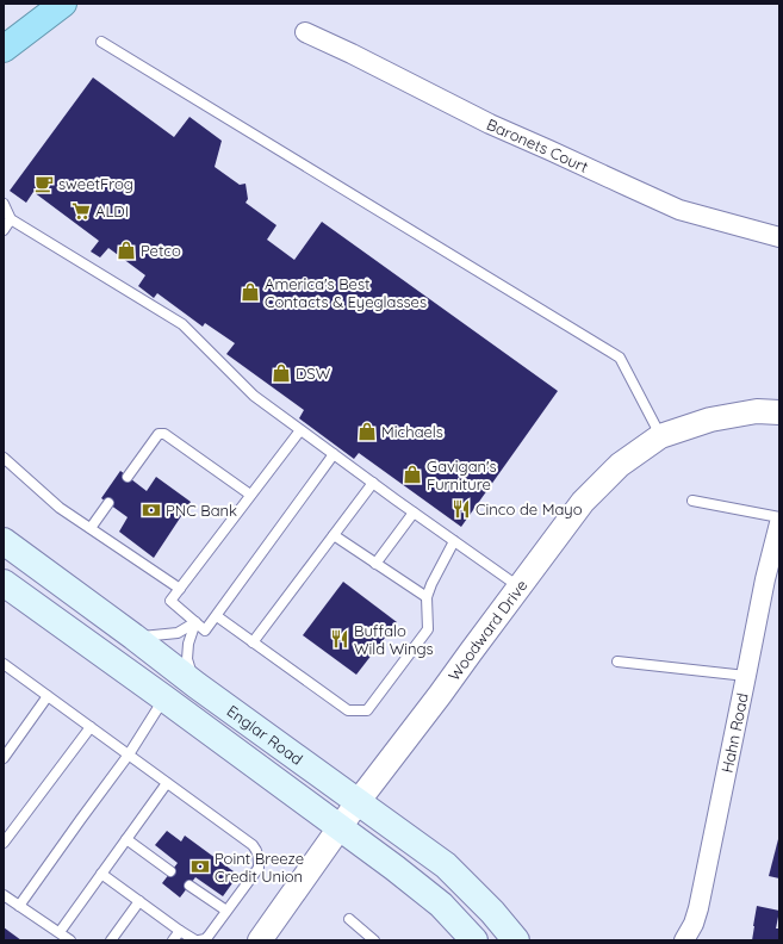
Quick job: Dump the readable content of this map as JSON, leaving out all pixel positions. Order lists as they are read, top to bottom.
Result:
{
  "streets": {
    "main road": ["Englar Road"],
    "street": ["Baronets Court", "Woodward Drive", "Hahn Road"]
  },
  "crossings": [
    ["Woodward Drive", "Englar Road"]
  ],
  "places": {
    "cafe": ["sweetFrog"],
    "supermarket": ["ALDI"],
    "shop": [
      "Petco",
      "America's Best Contacts & Eyeglasses",
      "DSW",
      "Michaels",
      "Gavigan's Furniture"
    ],
    "restaurant": ["Cinco de Mayo", "Buffalo Wild Wings"],
    "bank": ["PNC Bank", "Point Breeze Credit Union"]
  }
}
